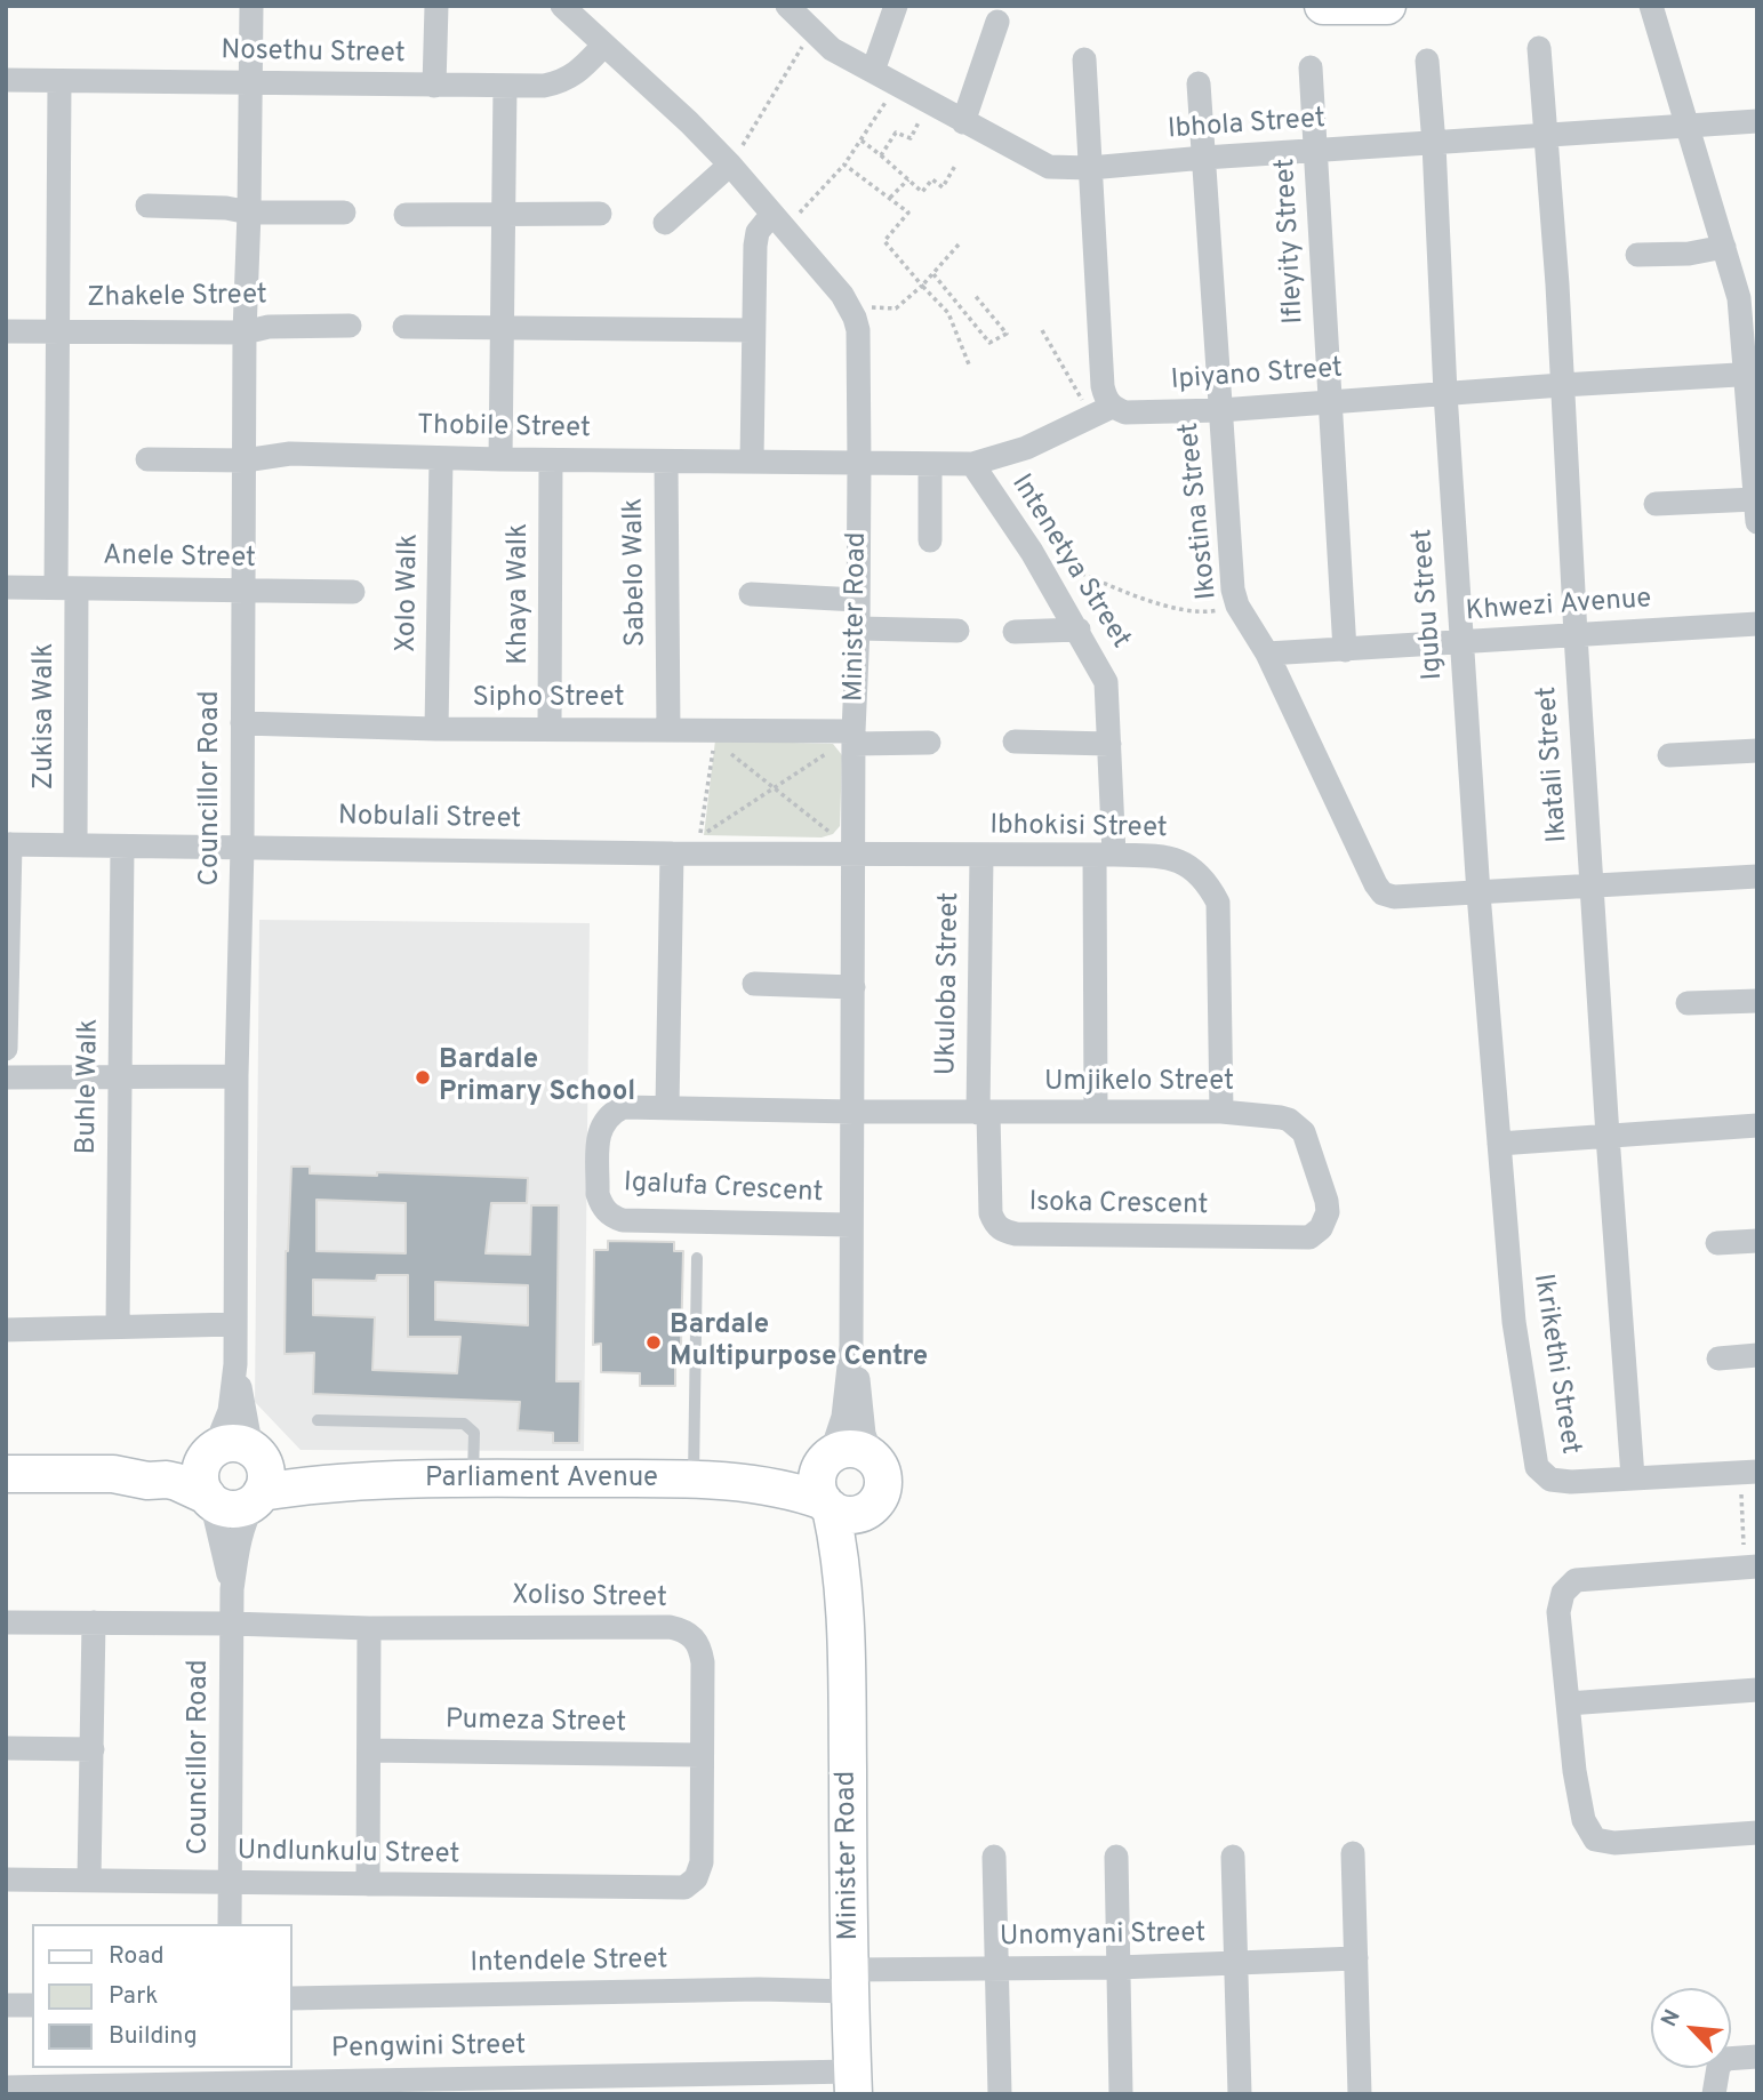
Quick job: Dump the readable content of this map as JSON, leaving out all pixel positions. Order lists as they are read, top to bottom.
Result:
{
  "streets": {
    "street": [
      "Nosethu Street",
      "Ibhola Street",
      "Ifleyity Street",
      "Zhakele Street",
      "Ipiyano Street",
      "Thobile Street",
      "Ikostina Street",
      "Anele Street",
      "Intenetya Street",
      "Sabelo Walk",
      "Xolo Walk",
      "Khaya Walk",
      "Igubu Street",
      "Khwezi Avenue",
      "Minister Road",
      "Sipho Street",
      "Zukisa Walk",
      "Ikatali Street",
      "Councillor Road",
      "Nobulali Street",
      "Ibhokisi Street",
      "Ukuloba Street",
      "Umjikelo Street",
      "Buhle Walk",
      "Igalufa Crescent",
      "Isoka Crescent",
      "Ikrikethi Street",
      "Parliament Avenue",
      "Xoliso Street",
      "Pumeza Street",
      "Undlunkulu Street",
      "Unomyani Street",
      "Intendele Street",
      "Pengwini Street"
    ]
  },
  "crossings": [
    ["Nosethu Street", "Minister Road"],
    ["Nosethu Street", "Zukisa Walk"],
    ["Nosethu Street", "Councillor Road"],
    ["Ibhola Street", "Ifleyity Street"],
    ["Ibhola Street", "Ikostina Street"],
    ["Ibhola Street", "Igubu Street"],
    ["Ibhola Street", "Ikatali Street"],
    ["Ifleyity Street", "Ipiyano Street"],
    ["Ifleyity Street", "Khwezi Avenue"],
    ["Zhakele Street", "Zukisa Walk"],
    ["Zhakele Street", "Councillor Road"],
    ["Ipiyano Street", "Ikostina Street"],
    ["Ipiyano Street", "Igubu Street"],
    ["Ipiyano Street", "Ikatali Street"],
    ["Thobile Street", "Intenetya Street"],
    ["Thobile Street", "Sabelo Walk"],
    ["Thobile Street", "Xolo Walk"],
    ["Thobile Street", "Khaya Walk"],
    ["Thobile Street", "Minister Road"],
    ["Thobile Street", "Councillor Road"],
    ["Ikostina Street", "Igubu Street"],
    ["Ikostina Street", "Khwezi Avenue"],
    ["Anele Street", "Zukisa Walk"],
    ["Anele Street", "Councillor Road"],
    ["Intenetya Street", "Minister Road"],
    ["Intenetya Street", "Ibhokisi Street"],
    ["Intenetya Street", "Umjikelo Street"],
    ["Sabelo Walk", "Sipho Street"],
    ["Xolo Walk", "Sipho Street"],
    ["Khaya Walk", "Sipho Street"],
    ["Igubu Street", "Khwezi Avenue"],
    ["Igubu Street", "Ikrikethi Street"],
    ["Khwezi Avenue", "Ikatali Street"],
    ["Minister Road", "Sipho Street"],
    ["Minister Road", "Nobulali Street"],
    ["Minister Road", "Ibhokisi Street"],
    ["Minister Road", "Umjikelo Street"],
    ["Minister Road", "Igalufa Crescent"],
    ["Minister Road", "Parliament Avenue"],
    ["Minister Road", "Unomyani Street"],
    ["Minister Road", "Intendele Street"],
    ["Minister Road", "Pengwini Street"],
    ["Sipho Street", "Councillor Road"],
    ["Zukisa Walk", "Nobulali Street"],
    ["Ikatali Street", "Ikrikethi Street"],
    ["Councillor Road", "Nobulali Street"],
    ["Councillor Road", "Parliament Avenue"],
    ["Councillor Road", "Xoliso Street"],
    ["Councillor Road", "Undlunkulu Street"],
    ["Nobulali Street", "Ibhokisi Street"],
    ["Nobulali Street", "Buhle Walk"],
    ["Ibhokisi Street", "Ukuloba Street"],
    ["Ibhokisi Street", "Umjikelo Street"],
    ["Ukuloba Street", "Umjikelo Street"],
    ["Ukuloba Street", "Isoka Crescent"],
    ["Umjikelo Street", "Igalufa Crescent"],
    ["Umjikelo Street", "Isoka Crescent"],
    ["Xoliso Street", "Pumeza Street"],
    ["Xoliso Street", "Undlunkulu Street"],
    ["Unomyani Street", "Intendele Street"]
  ],
  "places": ["Bardale Primary School", "Bardale Multipurpose Centre"],
  "legend": ["Road", "Park", "Building"],
  "north": "top left"
}
